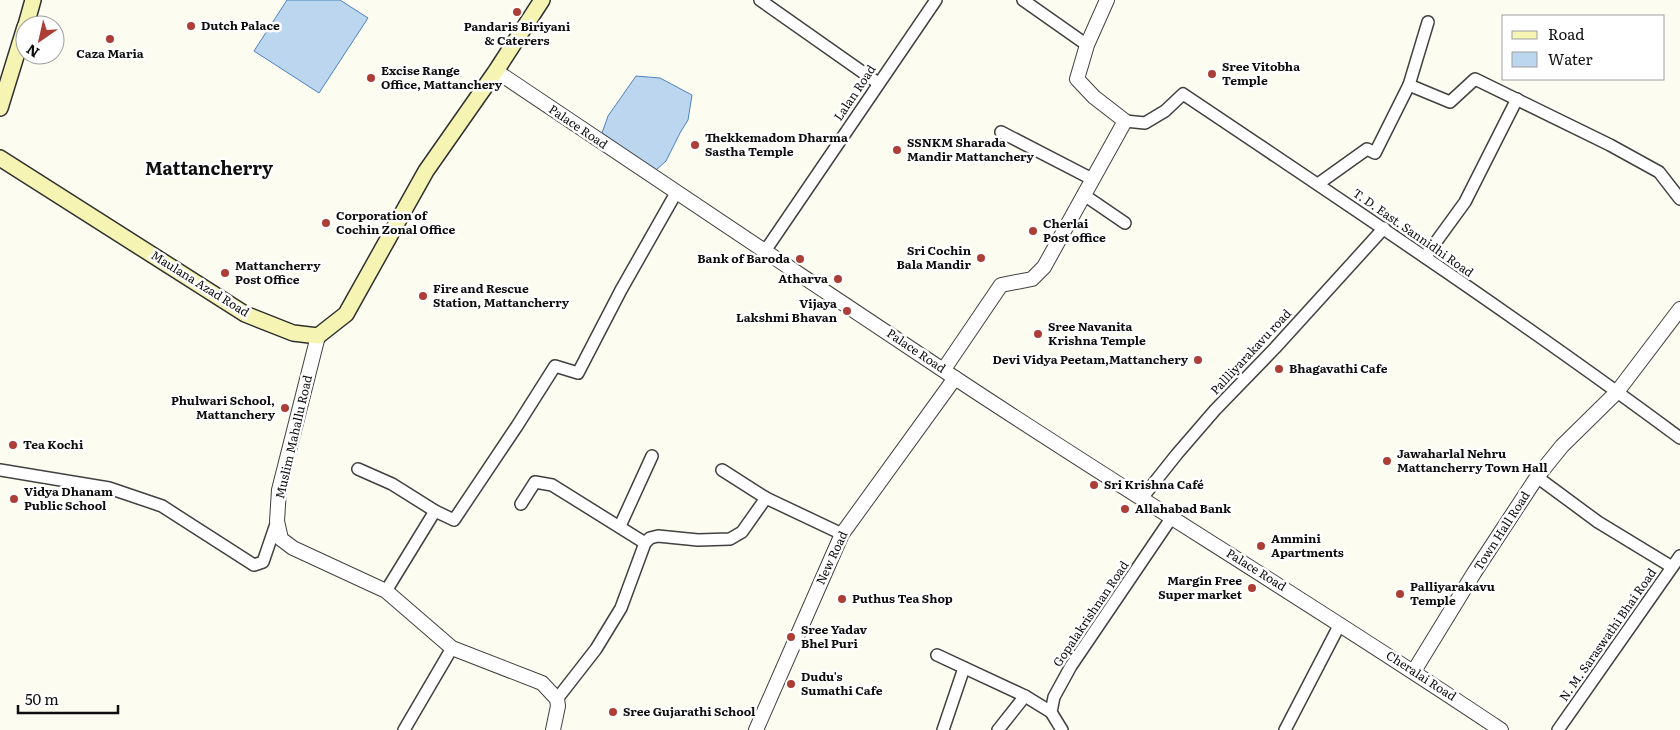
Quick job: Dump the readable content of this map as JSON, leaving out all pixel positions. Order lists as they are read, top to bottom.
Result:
{
  "streets": {
    "main road": ["Maulana Azad Road"],
    "street": [
      "Lalan Road",
      "Palace Road",
      "T. D. East. Sannidhi Road",
      "Pallliyarakavu road",
      "Muslim Mahallu Road",
      "Town Hall Road",
      "New Road",
      "Gopalakrishnan Road",
      "N. M. Saraswathi Bhai Road",
      "Cheralai Road"
    ]
  },
  "crossings": [
    ["Lalan Road", "Palace Road"],
    ["Palace Road", "Pallliyarakavu road"],
    ["Palace Road", "New Road"],
    ["Palace Road", "Gopalakrishnan Road"],
    ["Palace Road", "Cheralai Road"],
    ["T. D. East. Sannidhi Road", "Pallliyarakavu road"],
    ["T. D. East. Sannidhi Road", "Town Hall Road"],
    ["T. D. East. Sannidhi Road", "New Road"],
    ["Maulana Azad Road", "Muslim Mahallu Road"],
    ["Town Hall Road", "Cheralai Road"]
  ],
  "districts": ["Mattancherry"],
  "places": [
    "Pandaris Biriyani & Caterers",
    "Dutch Palace",
    "Caza Maria",
    "Sree Vitobha Temple",
    "Excise Range Office, Mattanchery",
    "Thekkemadom Dharma Sastha Temple",
    "SSNKM Sharada Mandir Mattanchery",
    "Corporation of Cochin Zonal Office",
    "Cherlai Post office",
    "Sri Cochin Bala Mandir",
    "Bank of Baroda",
    "Mattancherry Post Office",
    "Atharva",
    "Fire and Rescue Station, Mattancherry",
    "Vijaya Lakshmi Bhavan",
    "Sree Navanita Krishna Temple",
    "Devi Vidya Peetam,Mattanchery",
    "Bhagavathi Cafe",
    "Phulwari School, Mattanchery",
    "Tea Kochi",
    "Jawaharlal Nehru Mattancherry Town Hall",
    "Sri Krishna Café",
    "Vidya Dhanam Public School",
    "Allahabad Bank",
    "Ammini Apartments",
    "Margin Free Super market",
    "Palliyarakavu Temple",
    "Puthus Tea Shop",
    "Sree Yadav Bhel Puri",
    "Dudu's Sumathi Cafe",
    "Sree Gujarathi School"
  ],
  "legend": ["Road", "Water"],
  "scale_bar": "50 m",
  "north": "bottom left"
}
